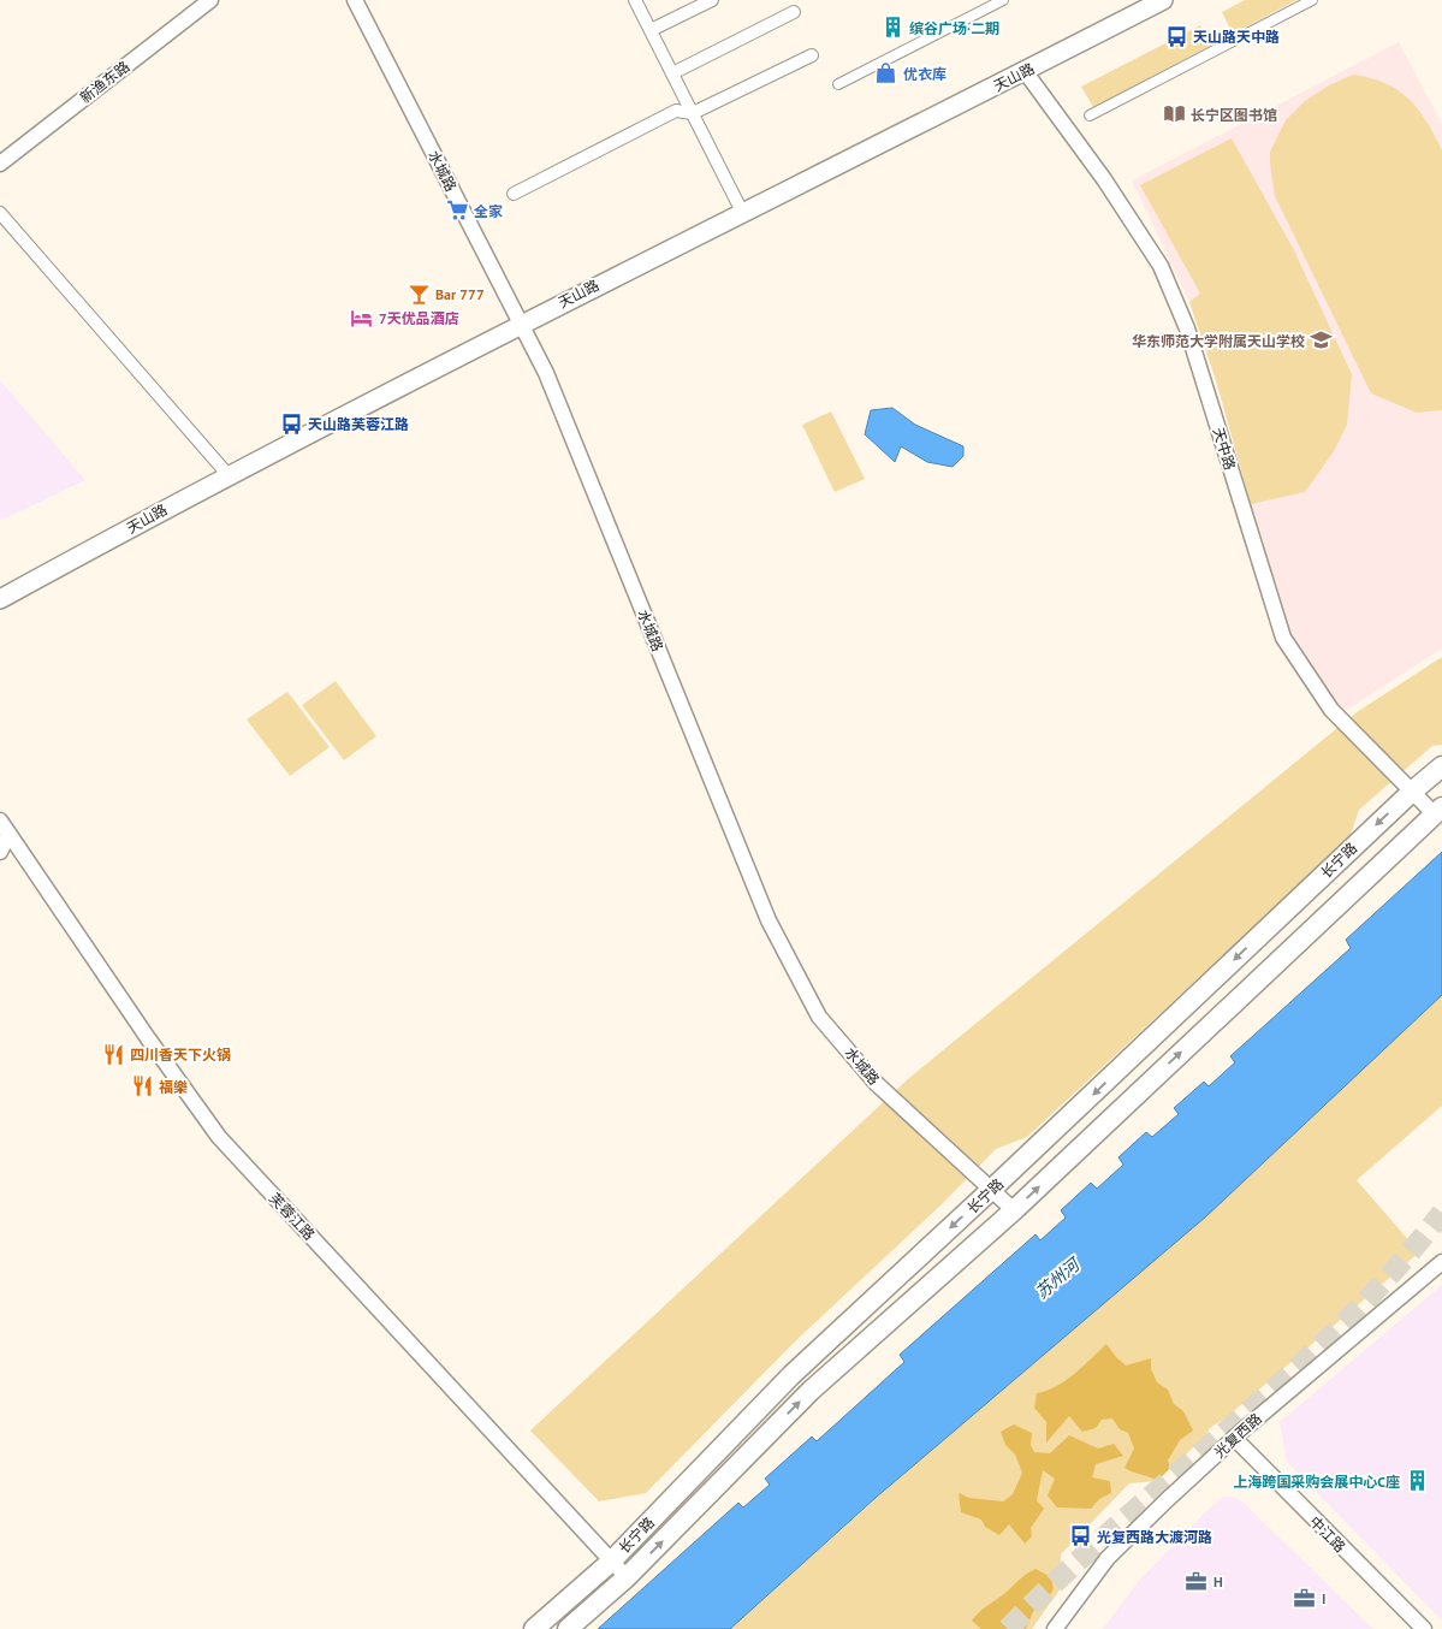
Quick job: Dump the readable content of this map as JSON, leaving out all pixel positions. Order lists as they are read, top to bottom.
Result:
{
  "streets": {
    "main road": ["天山路", "长宁路"],
    "street": [
      "新渔东路",
      "水城路",
      "天中路",
      "芙蓉江路",
      "光复西路",
      "中江路"
    ]
  },
  "crossings": [
    ["天山路", "水城路"],
    ["天山路", "天中路"],
    ["水城路", "长宁路"],
    ["天中路", "长宁路"],
    ["长宁路", "芙蓉江路"],
    ["光复西路", "中江路"]
  ],
  "water": ["苏州河"],
  "places": {
    "building": ["缤谷广场·二期", "上海跨国采购会展中心C座"],
    "bus stop": ["天山路天中路", "天山路芙蓉江路", "光复西路大渡河路"],
    "shop": ["优衣库"],
    "library": ["长宁区图书馆"],
    "supermarket": ["全家"],
    "bar": ["Bar 777"],
    "hotel": ["7天优品酒店"],
    "school or university": ["华东师范大学附属天山学校"],
    "restaurant": ["四川香天下火锅", "福樂"],
    "office": ["H", "I"]
  }
}
